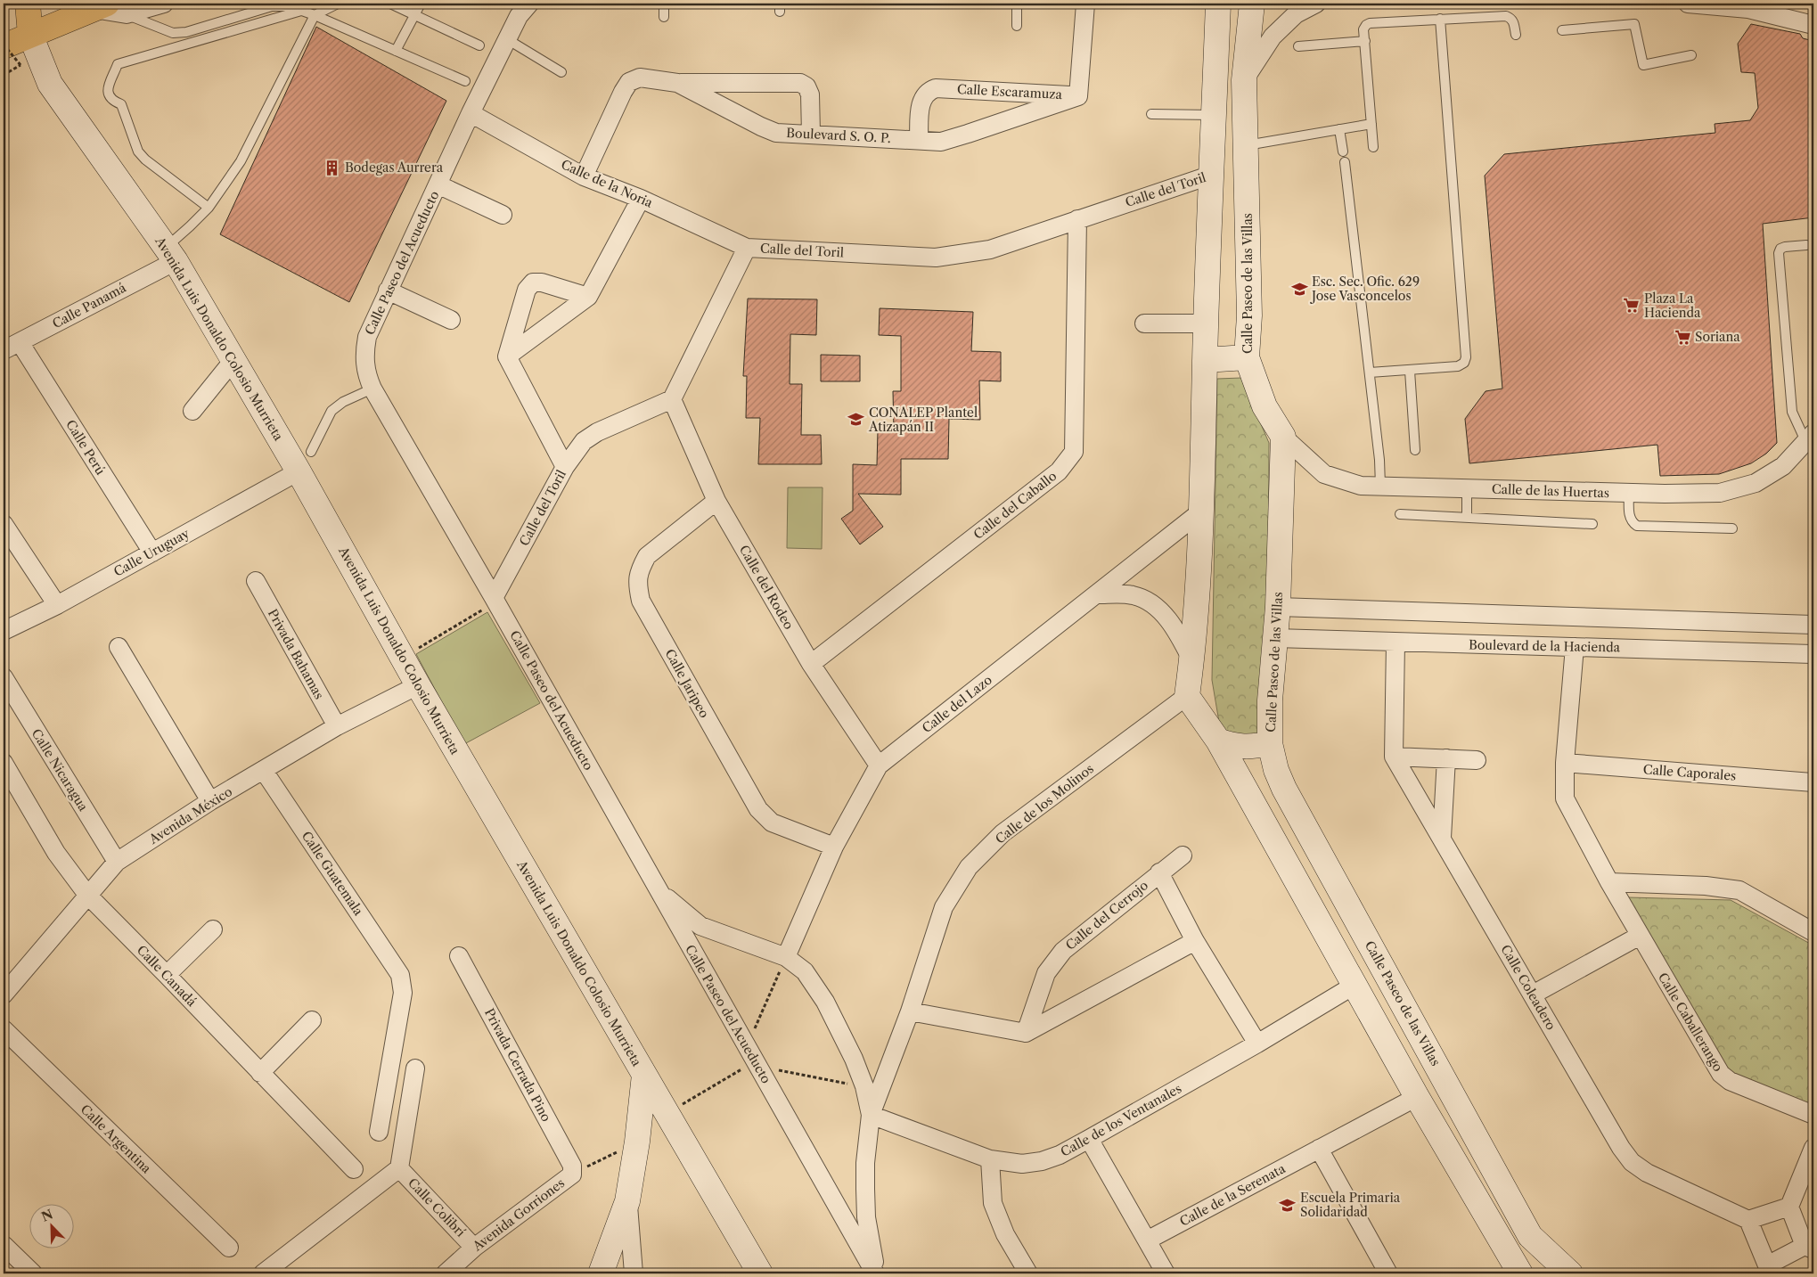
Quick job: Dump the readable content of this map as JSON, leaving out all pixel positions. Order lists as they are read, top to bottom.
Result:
{
  "streets": {
    "street": [
      "Calle Escaramuza",
      "Boulevard S. O. P.",
      "Calle de la Noria",
      "Calle del Toril",
      "Calle Paseo del Acueducto",
      "Calle Paseo de las Villas",
      "Calle Panamá",
      "Avenida Luis Donaldo Colosio Murrieta",
      "Calle Perú",
      "Calle de las Huertas",
      "Calle del Caballo",
      "Calle Uruguay",
      "Calle del Rodeo",
      "Boulevard de la Hacienda",
      "Privada Bahamas",
      "Calle Jaripeo",
      "Calle del Lazo",
      "Calle Nicaragua",
      "Calle Caporales",
      "Calle de los Molinos",
      "Avenida México",
      "Calle Guatemala",
      "Calle del Cerrojo",
      "Calle Canadá",
      "Calle Coleadero",
      "Calle Caballerango",
      "Privada Cerrada Pino",
      "Calle de los Ventanales",
      "Calle Argentina",
      "Calle de la Serenata",
      "Calle Colibrí",
      "Avenida Gorriones"
    ]
  },
  "crossings": [
    ["Calle Escaramuza", "Boulevard S. O. P."],
    ["Boulevard S. O. P.", "Calle de la Noria"],
    ["Calle de la Noria", "Calle del Toril"],
    ["Calle de la Noria", "Calle Paseo del Acueducto"],
    ["Calle del Toril", "Calle Paseo del Acueducto"],
    ["Calle del Toril", "Calle del Caballo"],
    ["Calle del Toril", "Calle del Rodeo"],
    ["Calle Paseo del Acueducto", "Calle de los Molinos"],
    ["Calle Paseo de las Villas", "Calle de las Huertas"],
    ["Calle Paseo de las Villas", "Boulevard de la Hacienda"],
    ["Calle Panamá", "Avenida Luis Donaldo Colosio Murrieta"],
    ["Calle Panamá", "Calle Perú"],
    ["Avenida Luis Donaldo Colosio Murrieta", "Calle Uruguay"],
    ["Avenida Luis Donaldo Colosio Murrieta", "Avenida México"],
    ["Calle Perú", "Calle Uruguay"],
    ["Calle del Caballo", "Calle del Rodeo"],
    ["Calle del Rodeo", "Calle Jaripeo"],
    ["Calle del Rodeo", "Calle del Lazo"],
    ["Boulevard de la Hacienda", "Calle Caballerango"],
    ["Privada Bahamas", "Avenida México"],
    ["Calle Jaripeo", "Calle del Lazo"],
    ["Calle del Lazo", "Calle de los Molinos"],
    ["Calle Nicaragua", "Avenida México"],
    ["Calle Caporales", "Calle Caballerango"],
    ["Calle de los Molinos", "Calle de los Ventanales"],
    ["Avenida México", "Calle Guatemala"],
    ["Avenida México", "Calle Canadá"],
    ["Calle del Cerrojo", "Calle de los Ventanales"],
    ["Privada Cerrada Pino", "Avenida Gorriones"],
    ["Calle Colibrí", "Avenida Gorriones"]
  ],
  "places": {
    "building": ["Bodegas Aurrera"],
    "school or university": ["Esc. Sec. Ofic. 629 Jose Vasconcelos", "CONALEP Plantel Atizapán II", "Escuela Primaria Solidaridad"],
    "supermarket": ["Plaza La Hacienda", "Soriana"]
  },
  "north": "top left"
}
